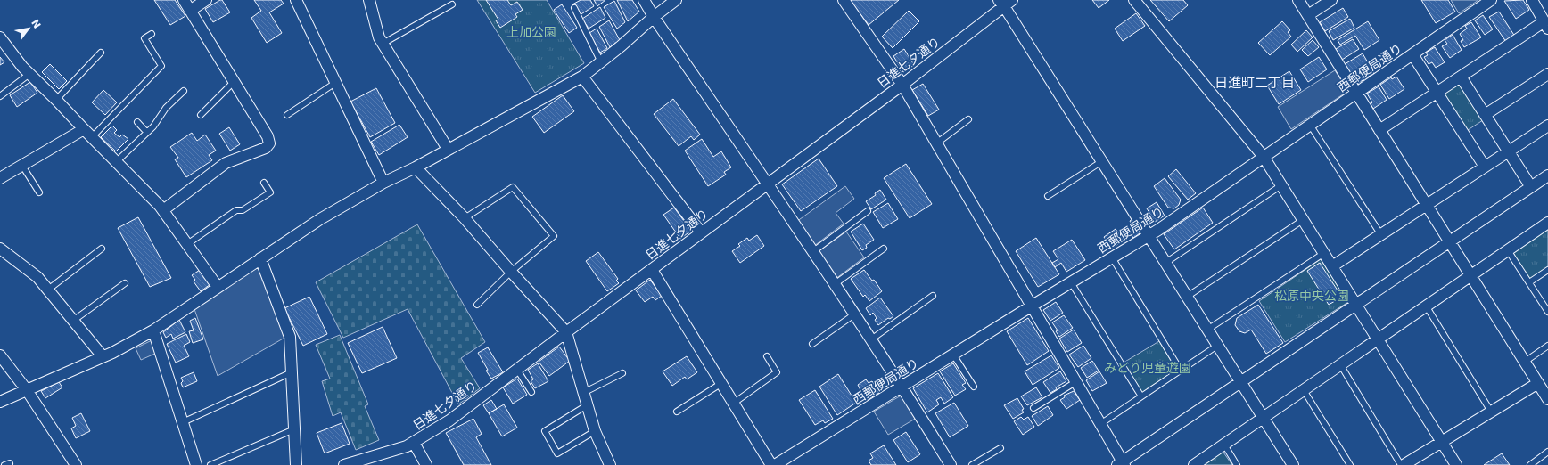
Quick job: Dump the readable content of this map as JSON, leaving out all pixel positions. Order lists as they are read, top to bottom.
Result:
{
  "streets": {
    "street": ["日進七夕通り", "西郵便局通り"]
  },
  "districts": ["日進町二丁目"],
  "parks": ["上加公園", "松原中央公園", "みどり児童遊園"],
  "north": "top right"
}
